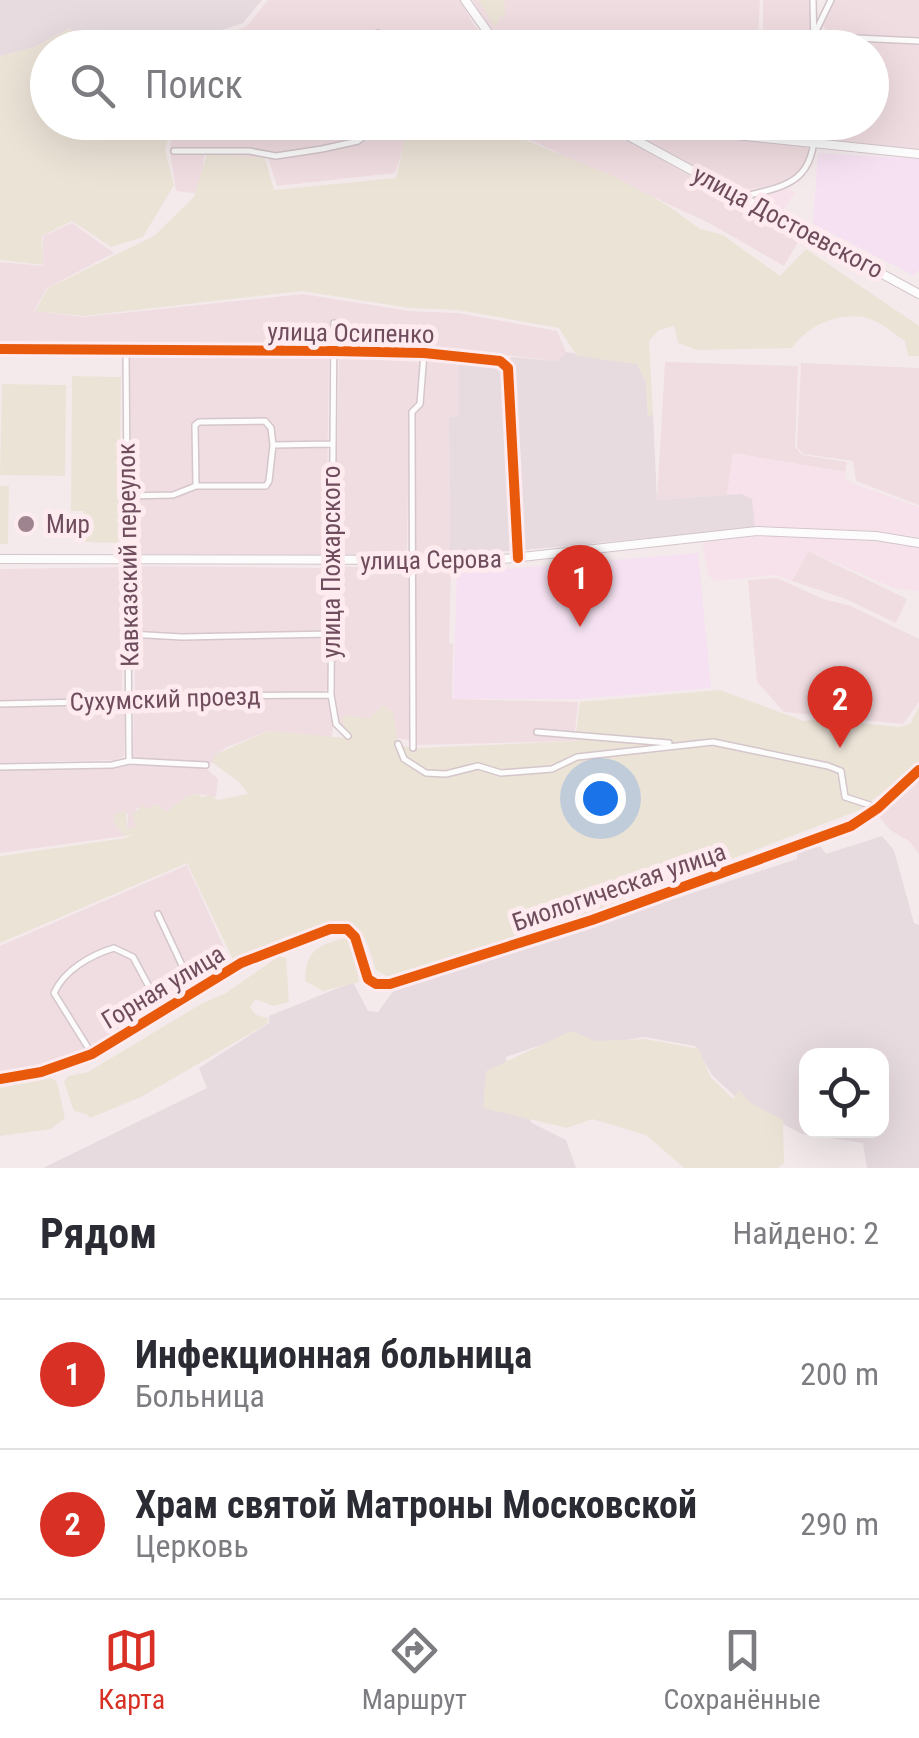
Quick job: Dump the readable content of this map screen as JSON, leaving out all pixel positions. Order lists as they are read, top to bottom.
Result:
{
  "streets": {
    "street": [
      "улица Достоевского",
      "улица Осипенко",
      "Кавказский переулок",
      "улица Серова",
      "улица Пожарского",
      "Сухумский проезд",
      "Биологическая улица",
      "Горная улица"
    ]
  },
  "crossings": [
    ["улица Осипенко", "Кавказский переулок"],
    ["улица Осипенко", "улица Серова"],
    ["улица Осипенко", "улица Пожарского"],
    ["Кавказский переулок", "улица Серова"],
    ["Кавказский переулок", "Сухумский проезд"],
    ["улица Серова", "улица Пожарского"],
    ["улица Пожарского", "Сухумский проезд"],
    ["Биологическая улица", "Горная улица"]
  ],
  "places": ["Мир"],
  "page": {
    "search": "Поиск",
    "pins": ["1", "2"],
    "heading": ["Рядом", "Найдено: 2"],
    "list": [
      {
        "mark": "1",
        "name": "Инфекционная больница",
        "note": "Больница",
        "value": "200 m"
      },
      {
        "mark": "2",
        "name": "Храм святой Матроны Московской",
        "note": "Церковь",
        "value": "290 m"
      }
    ],
    "nav": ["Карта", "Маршрут", "Сохранённые"]
  }
}
